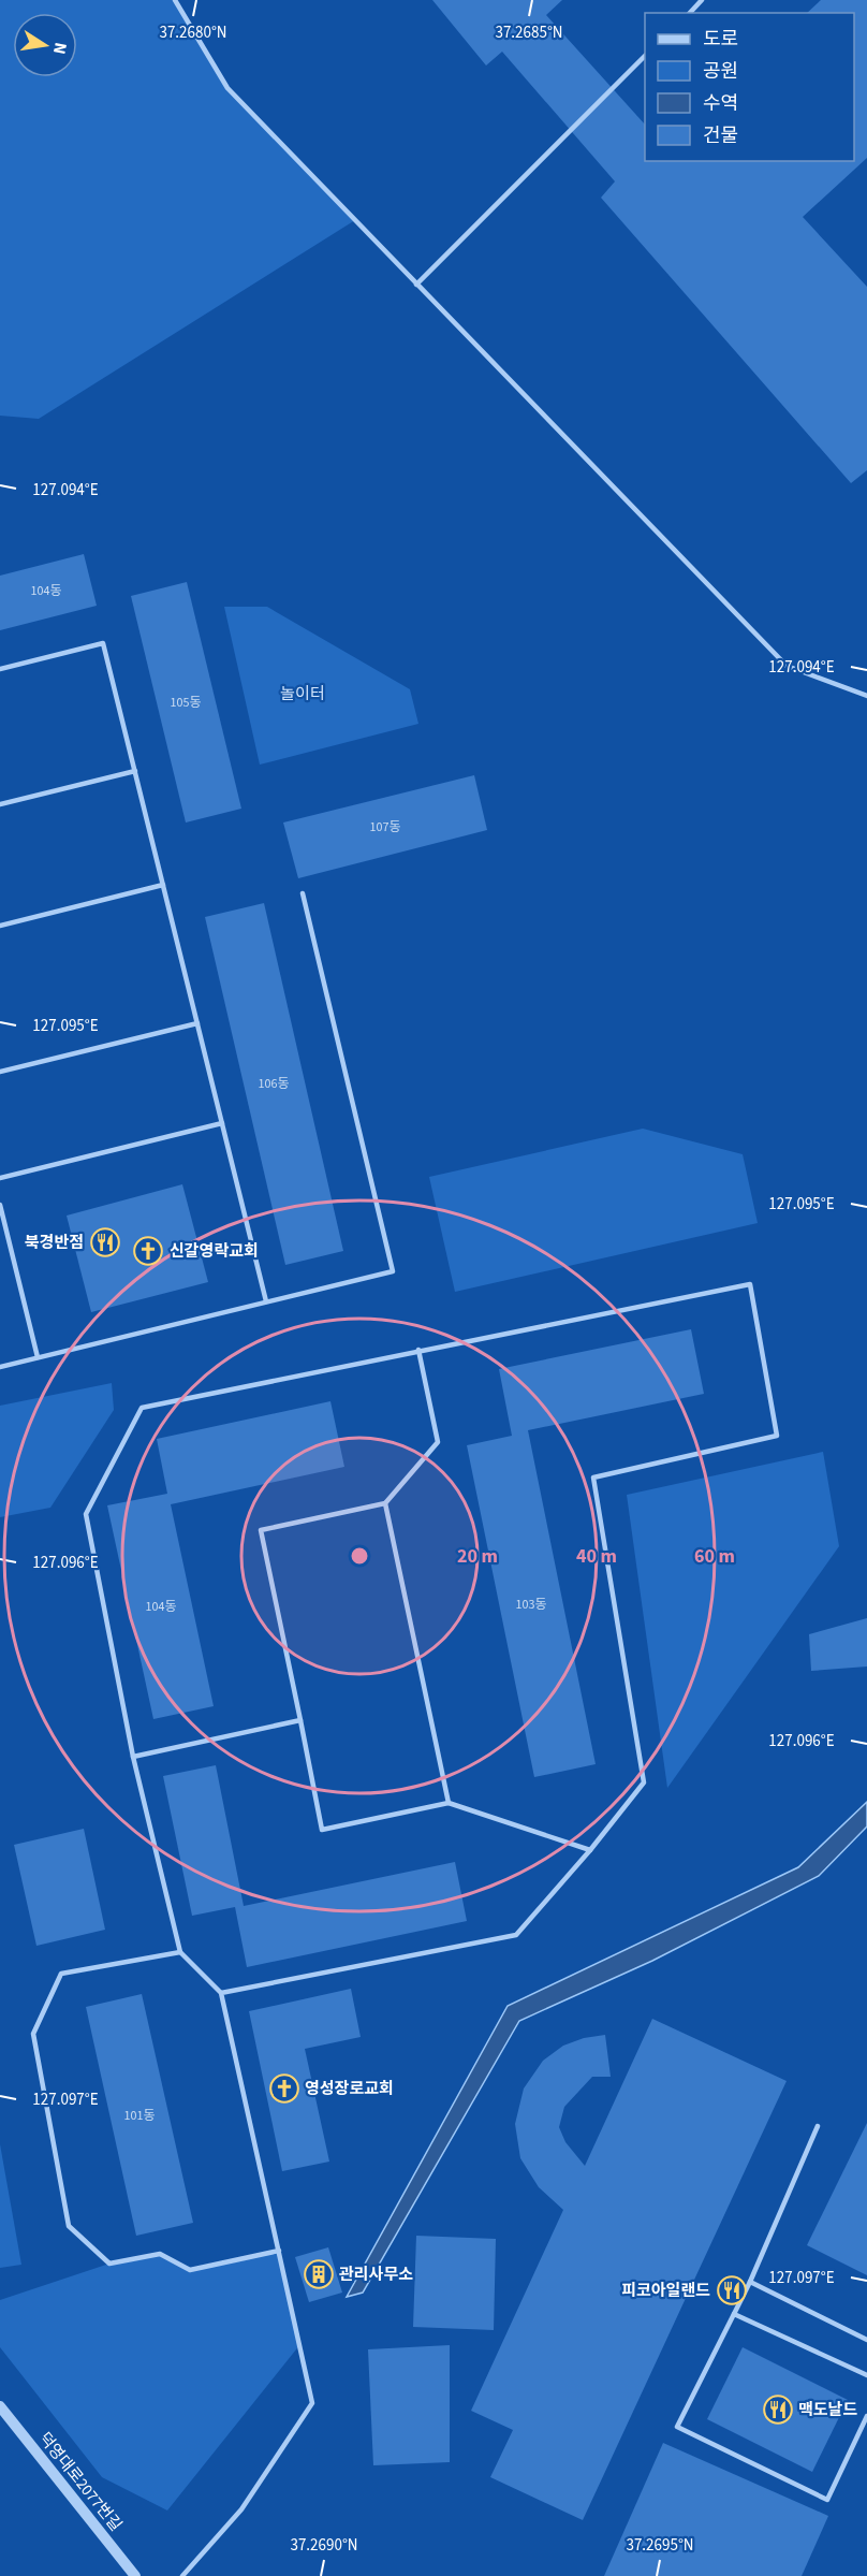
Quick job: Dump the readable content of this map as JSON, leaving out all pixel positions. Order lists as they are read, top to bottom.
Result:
{
  "streets": {
    "street": ["덕영대로2077번길"]
  },
  "parks": ["놀이터"],
  "places": {
    "restaurant": ["북경반점", "피코아일랜드", "맥도날드"],
    "church": ["신갈영락교회", "영성장로교회"],
    "building": ["관리사무소"]
  },
  "house_numbers": [
    "104동",
    "105동",
    "107동",
    "106동",
    "103동",
    "104동",
    "101동"
  ],
  "legend": [
    "도로",
    "공원",
    "수역",
    "건물"
  ],
  "north": "right",
  "coordinates": [
    "37.2680°N",
    "37.2685°N",
    "127.094°E",
    "127.095°E",
    "127.096°E",
    "127.097°E",
    "37.2690°N",
    "37.2695°N"
  ],
  "rings": ["20 m", "40 m", "60 m"]
}
